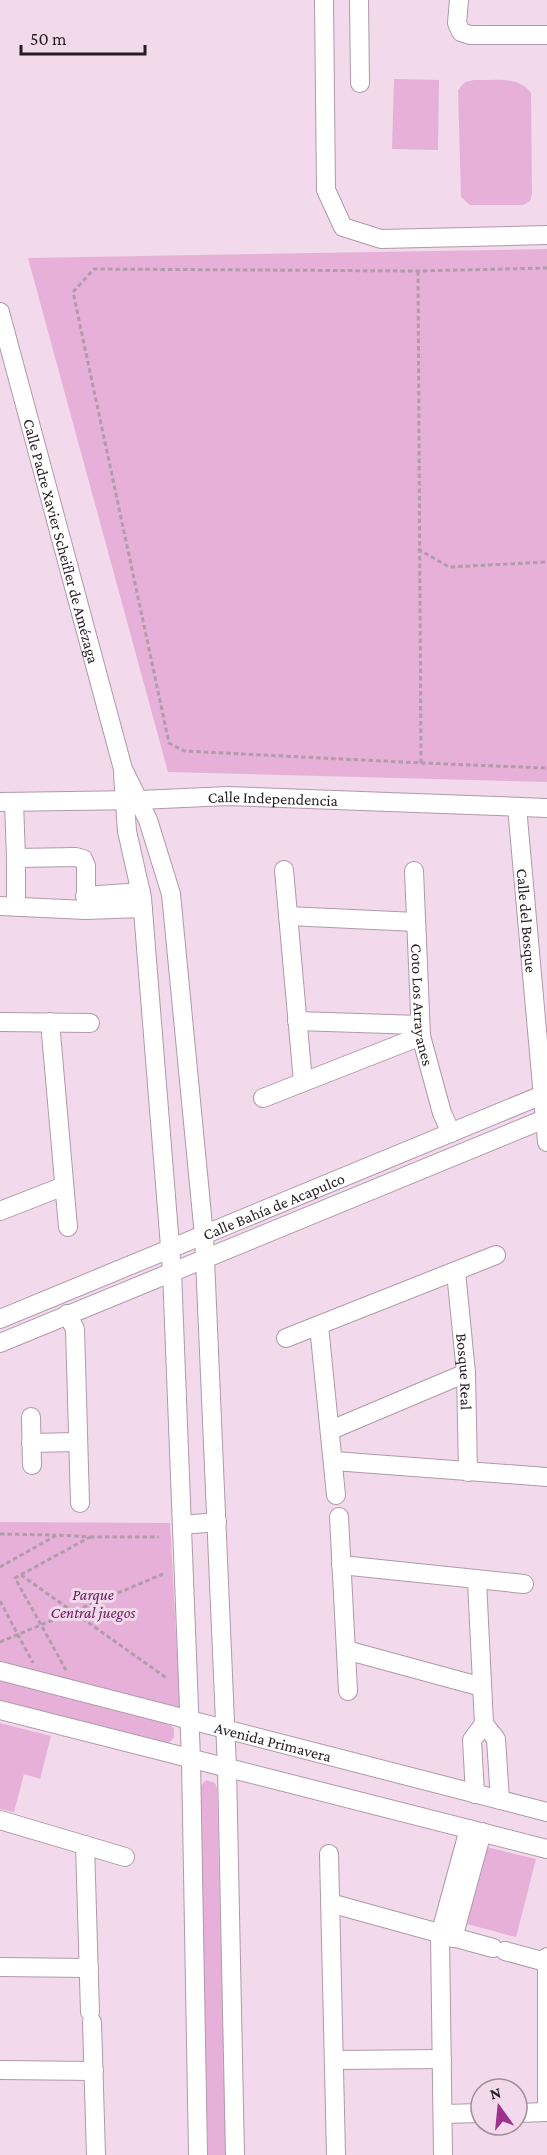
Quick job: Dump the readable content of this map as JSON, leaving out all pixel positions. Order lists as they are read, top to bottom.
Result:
{
  "streets": {
    "street": [
      "Calle Padre Xavier Scheifler de Amézaga",
      "Calle Independencia",
      "Calle del Bosque",
      "Coto Los Arrayanes",
      "Calle Bahía de Acapulco",
      "Bosque Real",
      "Avenida Primavera"
    ]
  },
  "crossings": [
    ["Calle Padre Xavier Scheifler de Amézaga", "Calle Independencia"],
    ["Calle Independencia", "Calle del Bosque"],
    ["Calle del Bosque", "Calle Bahía de Acapulco"],
    ["Coto Los Arrayanes", "Calle Bahía de Acapulco"]
  ],
  "parks": ["Parque Central juegos"],
  "scale_bar": "50 m",
  "north": "top"
}
